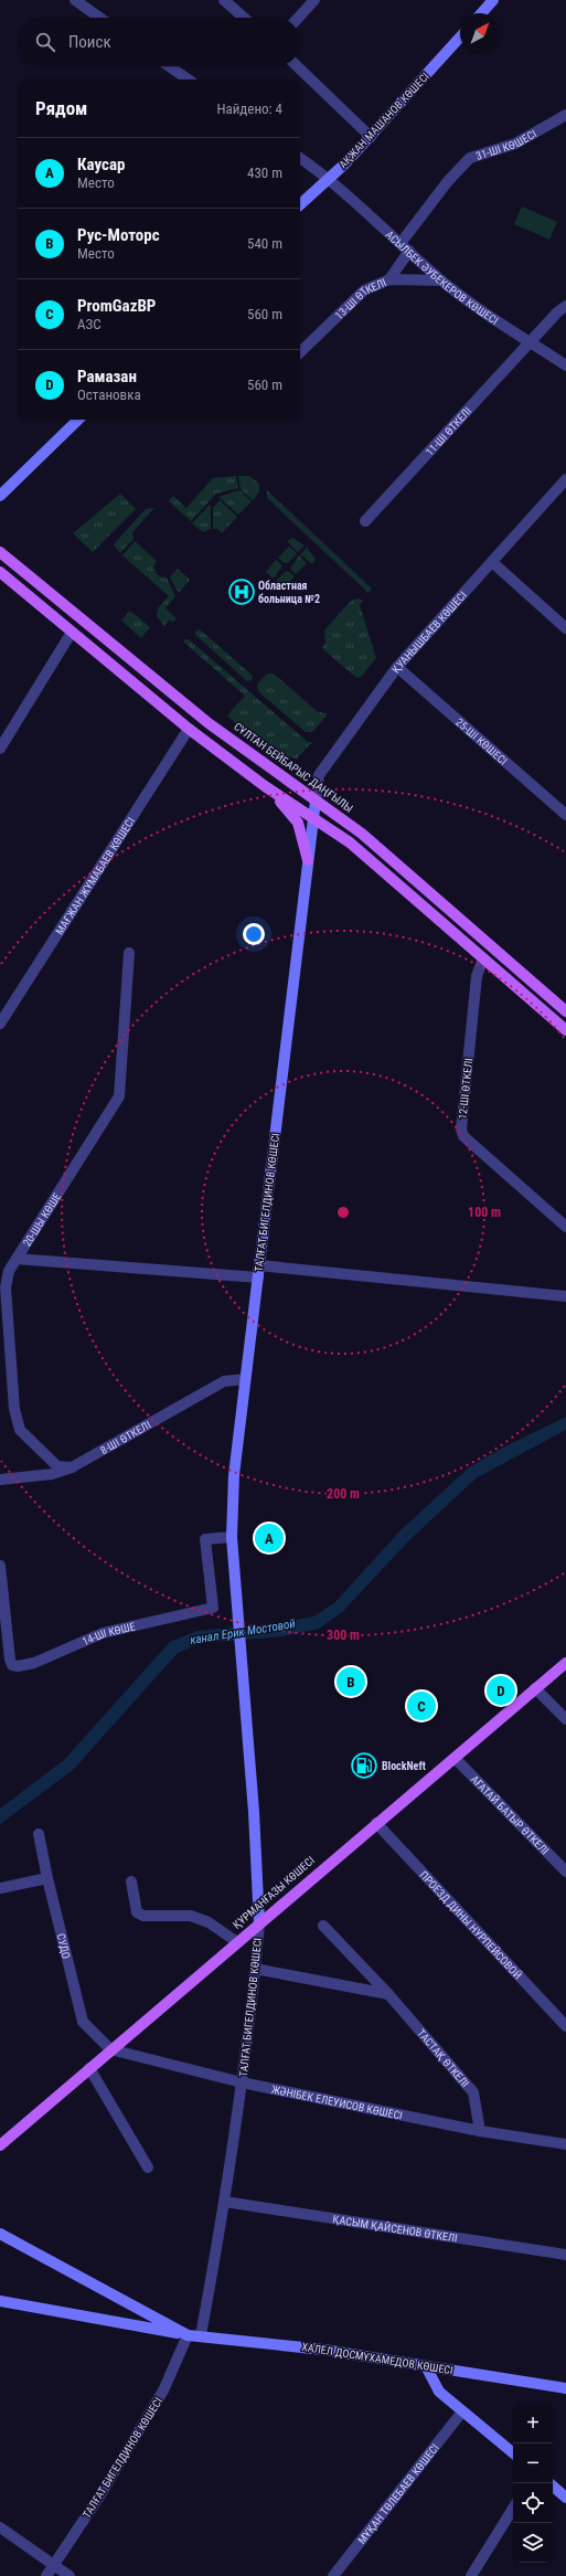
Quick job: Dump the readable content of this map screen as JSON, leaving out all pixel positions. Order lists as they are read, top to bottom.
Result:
{
  "streets": {
    "main road": ["СҰЛТАН БЕЙБАРЫС ДАҢҒЫЛЫ", "ҚҰРМАНҒАЗЫ КӨШЕСІ"],
    "street": [
      "АҚЖАН МАШАНОВ КӨШЕСІ",
      "31-ШІ КӨШЕСІ",
      "АСЫЛБЕК ӘУБЕКЕРОВ КӨШЕСІ",
      "13-ШІ ӨТКЕЛІ",
      "11-ШІ ӨТКЕЛІ",
      "ҚУАНЫШБАЕВ КӨШЕСІ",
      "25-ШІ КӨШЕСІ",
      "МАҒЖАН ЖҰМАБАЕВ КӨШЕСІ",
      "12-ШІ ӨТКЕЛІ",
      "ТАЛҒАТ БИГЕЛДИНОВ КӨШЕСІ",
      "20-ШЫ КӨШЕ",
      "8-ШІ ӨТКЕЛІ",
      "14-ШІ КӨШЕ",
      "АҒАТАЙ БАТЫР ӨТКЕЛІ",
      "ПРОЕЗД ДИНЫ НУРПЕЙСОВОЙ",
      "СУДО",
      "ТАСТАҚ ӨТКЕЛІ",
      "ЖӘНІБЕК ЕЛЕУИСОВ КӨШЕСІ",
      "ҚАСЫМ ҚАЙСЕНОВ ӨТКЕЛІ",
      "ХАЛЕЛ ДОСМҰХАМЕДОВ КӨШЕСІ",
      "МҰҚАН ТӨЛЕБАЕВ КӨШЕСІ"
    ]
  },
  "crossings": [
    ["АҚЖАН МАШАНОВ КӨШЕСІ", "АСЫЛБЕК ӘУБЕКЕРОВ КӨШЕСІ"],
    ["31-ШІ КӨШЕСІ", "АСЫЛБЕК ӘУБЕКЕРОВ КӨШЕСІ"],
    ["АСЫЛБЕК ӘУБЕКЕРОВ КӨШЕСІ", "13-ШІ ӨТКЕЛІ"],
    ["АСЫЛБЕК ӘУБЕКЕРОВ КӨШЕСІ", "11-ШІ ӨТКЕЛІ"],
    ["ҚУАНЫШБАЕВ КӨШЕСІ", "25-ШІ КӨШЕСІ"],
    ["ҚУАНЫШБАЕВ КӨШЕСІ", "СҰЛТАН БЕЙБАРЫС ДАҢҒЫЛЫ"],
    ["ҚУАНЫШБАЕВ КӨШЕСІ", "ТАЛҒАТ БИГЕЛДИНОВ КӨШЕСІ"],
    ["СҰЛТАН БЕЙБАРЫС ДАҢҒЫЛЫ", "ТАЛҒАТ БИГЕЛДИНОВ КӨШЕСІ"],
    ["ТАЛҒАТ БИГЕЛДИНОВ КӨШЕСІ", "8-ШІ ӨТКЕЛІ"],
    ["ТАЛҒАТ БИГЕЛДИНОВ КӨШЕСІ", "14-ШІ КӨШЕ"],
    ["ТАЛҒАТ БИГЕЛДИНОВ КӨШЕСІ", "ҚҰРМАНҒАЗЫ КӨШЕСІ"],
    ["ТАЛҒАТ БИГЕЛДИНОВ КӨШЕСІ", "ЖӘНІБЕК ЕЛЕУИСОВ КӨШЕСІ"],
    ["ТАЛҒАТ БИГЕЛДИНОВ КӨШЕСІ", "ҚАСЫМ ҚАЙСЕНОВ ӨТКЕЛІ"],
    ["ТАЛҒАТ БИГЕЛДИНОВ КӨШЕСІ", "ХАЛЕЛ ДОСМҰХАМЕДОВ КӨШЕСІ"],
    ["20-ШЫ КӨШЕ", "8-ШІ ӨТКЕЛІ"],
    ["АҒАТАЙ БАТЫР ӨТКЕЛІ", "ҚҰРМАНҒАЗЫ КӨШЕСІ"],
    ["ҚҰРМАНҒАЗЫ КӨШЕСІ", "ПРОЕЗД ДИНЫ НУРПЕЙСОВОЙ"],
    ["ҚҰРМАНҒАЗЫ КӨШЕСІ", "СУДО"],
    ["ҚҰРМАНҒАЗЫ КӨШЕСІ", "ЖӘНІБЕК ЕЛЕУИСОВ КӨШЕСІ"],
    ["СУДО", "ЖӘНІБЕК ЕЛЕУИСОВ КӨШЕСІ"],
    ["ТАСТАҚ ӨТКЕЛІ", "ЖӘНІБЕК ЕЛЕУИСОВ КӨШЕСІ"]
  ],
  "water": ["канал Ерик Мостовой"],
  "places": {
    "hospital": ["Областная больница №2"],
    "fuel station": ["BlockNeft"]
  },
  "north": "top right",
  "page": {
    "search": "Поиск",
    "heading": ["Рядом", "Найдено: 4"],
    "list": [
      {
        "mark": "A",
        "name": "Каусар",
        "note": "Место",
        "value": "430 m"
      },
      {
        "mark": "B",
        "name": "Рус-Моторс",
        "note": "Место",
        "value": "540 m"
      },
      {
        "mark": "C",
        "name": "PromGazBP",
        "note": "АЗС",
        "value": "560 m"
      },
      {
        "mark": "D",
        "name": "Рамазан",
        "note": "Остановка",
        "value": "560 m"
      }
    ],
    "pins": [
      "A",
      "B",
      "D",
      "C"
    ],
    "map_buttons": ["+", "−"]
  },
  "rings": ["100 m", "200 m", "300 m"]
}
